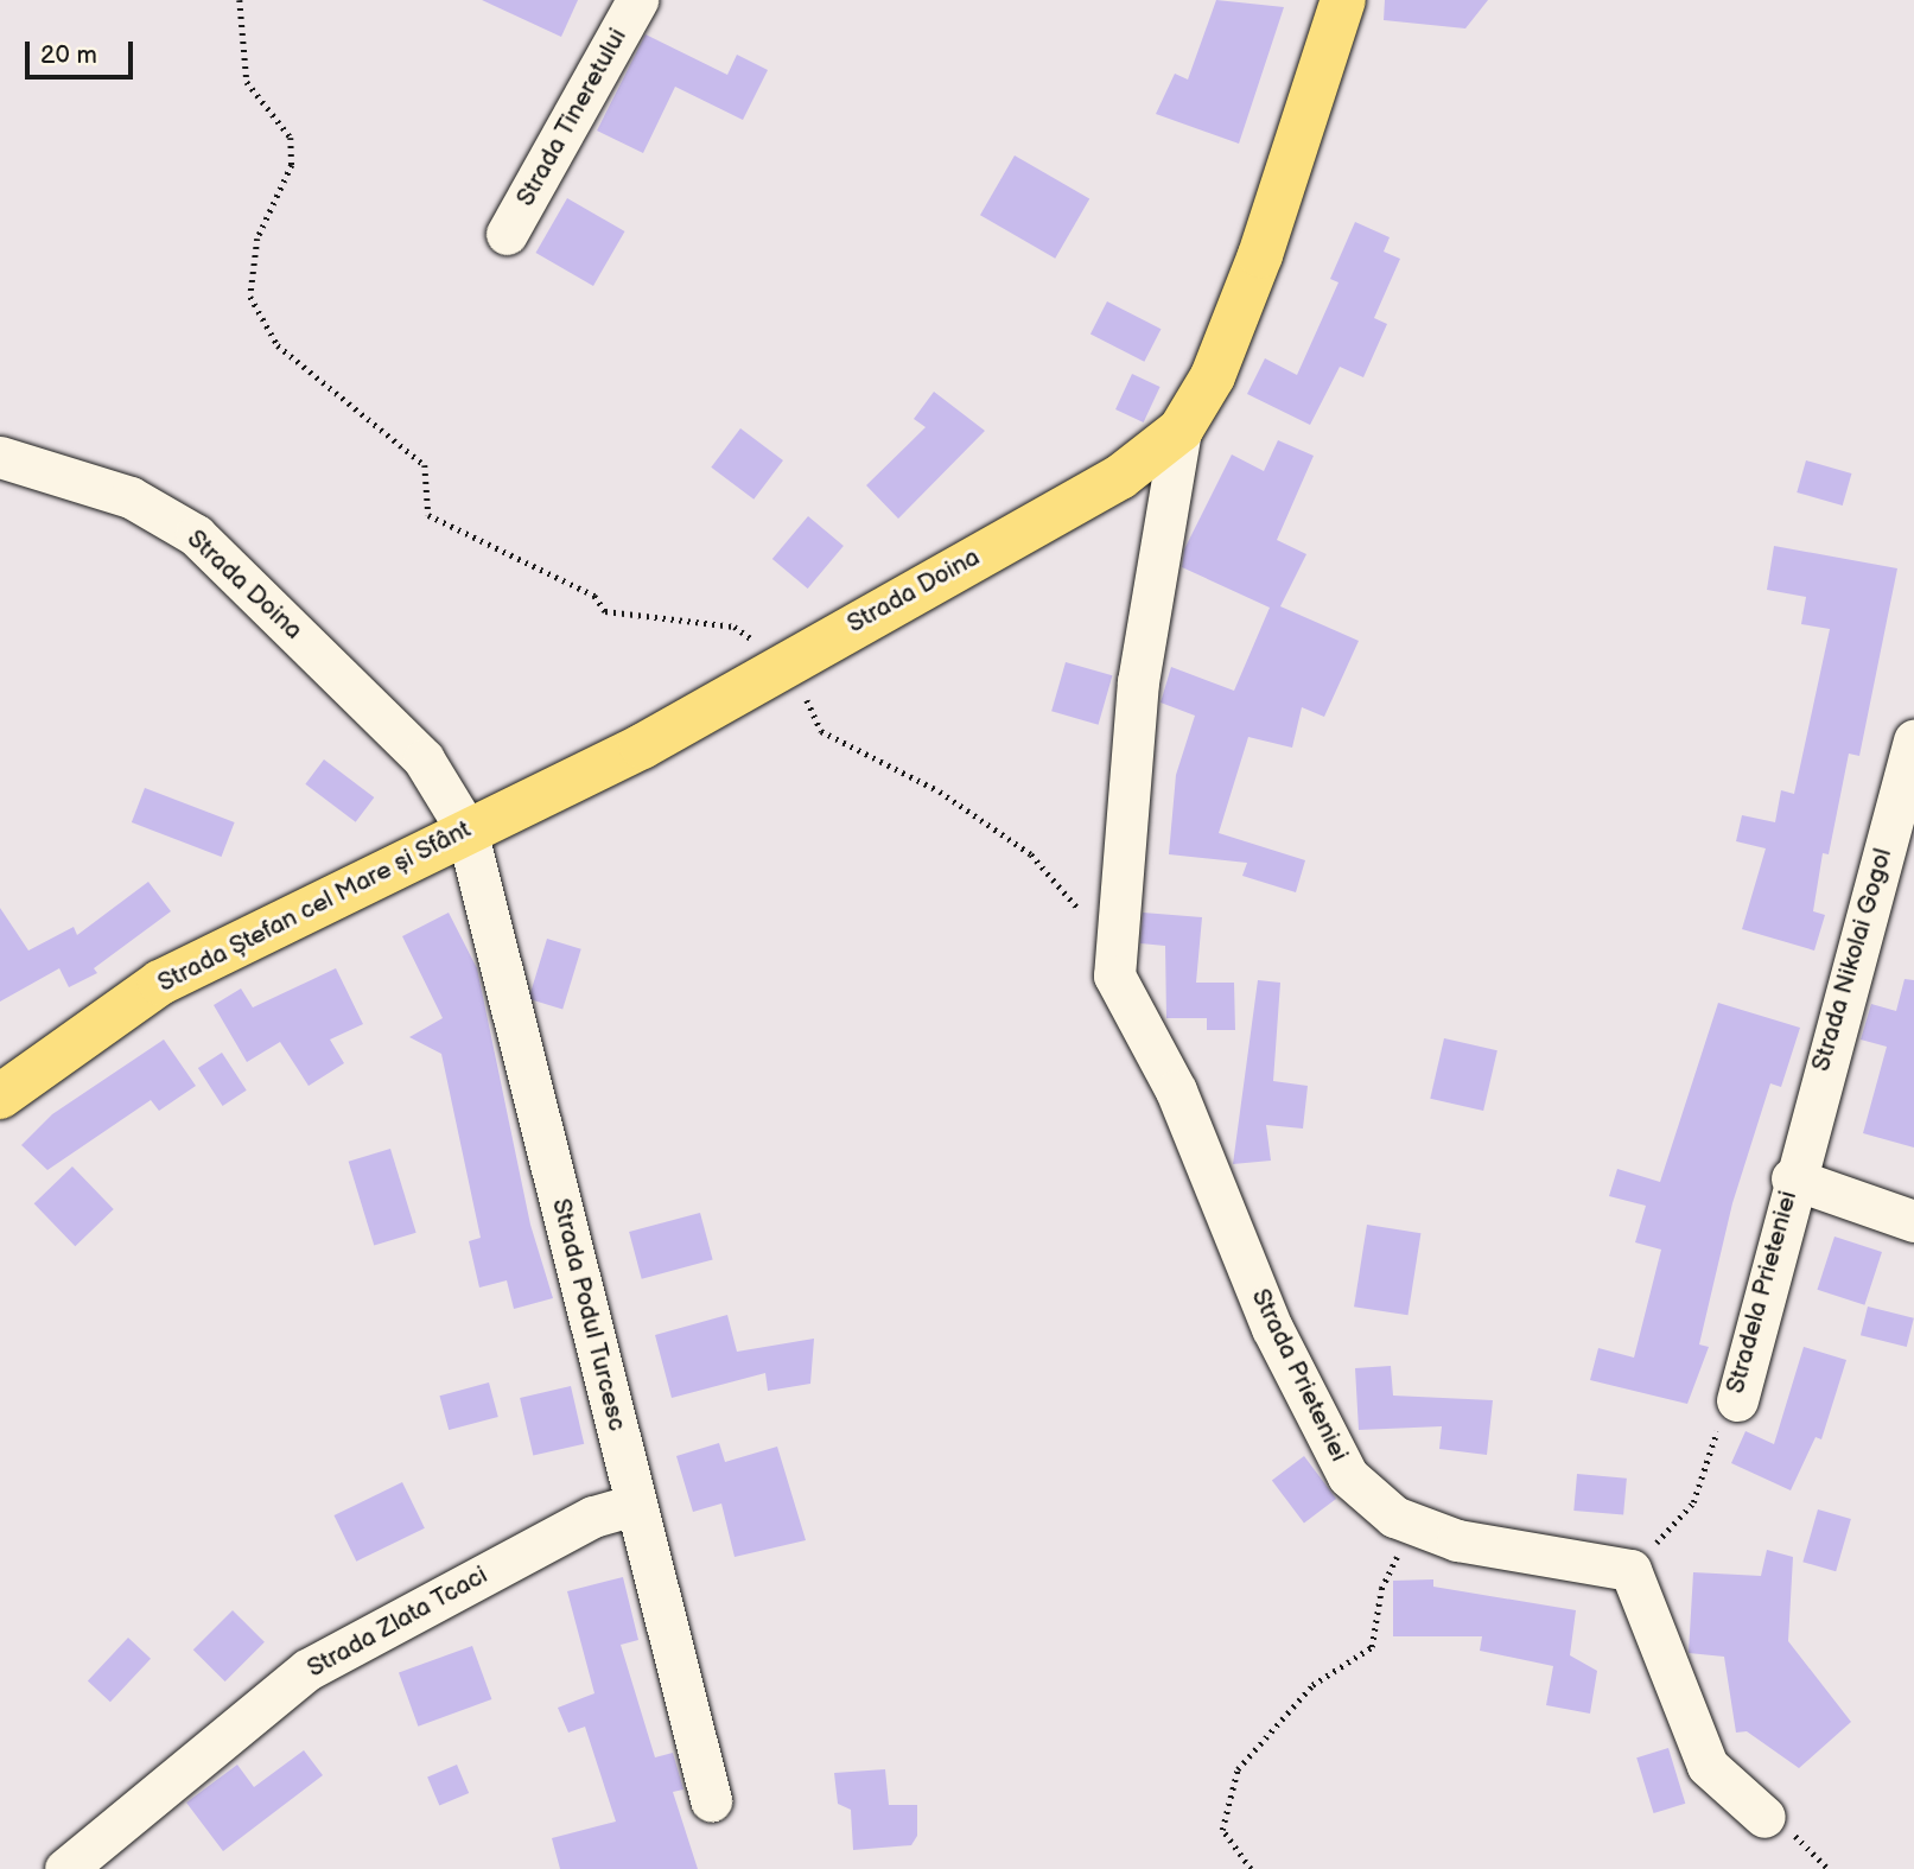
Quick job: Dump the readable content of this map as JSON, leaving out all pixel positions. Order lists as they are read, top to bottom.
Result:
{
  "streets": {
    "main road": ["Strada Doina", "Strada Ștefan cel Mare și Sfânt"],
    "street": [
      "Strada Tineretului",
      "Strada Nikolai Gogol",
      "Stradela Prieteniei",
      "Strada Podul Turcesc",
      "Strada Prieteniei",
      "Strada Zlata Tcaci"
    ]
  },
  "crossings": [
    ["Strada Doina", "Strada Ștefan cel Mare și Sfânt"],
    ["Strada Doina", "Strada Podul Turcesc"],
    ["Strada Doina", "Strada Prieteniei"],
    ["Strada Ștefan cel Mare și Sfânt", "Strada Podul Turcesc"],
    ["Strada Nikolai Gogol", "Stradela Prieteniei"],
    ["Stradela Prieteniei", "Strada Prieteniei"],
    ["Strada Podul Turcesc", "Strada Zlata Tcaci"]
  ],
  "scale_bar": "20 m"
}
